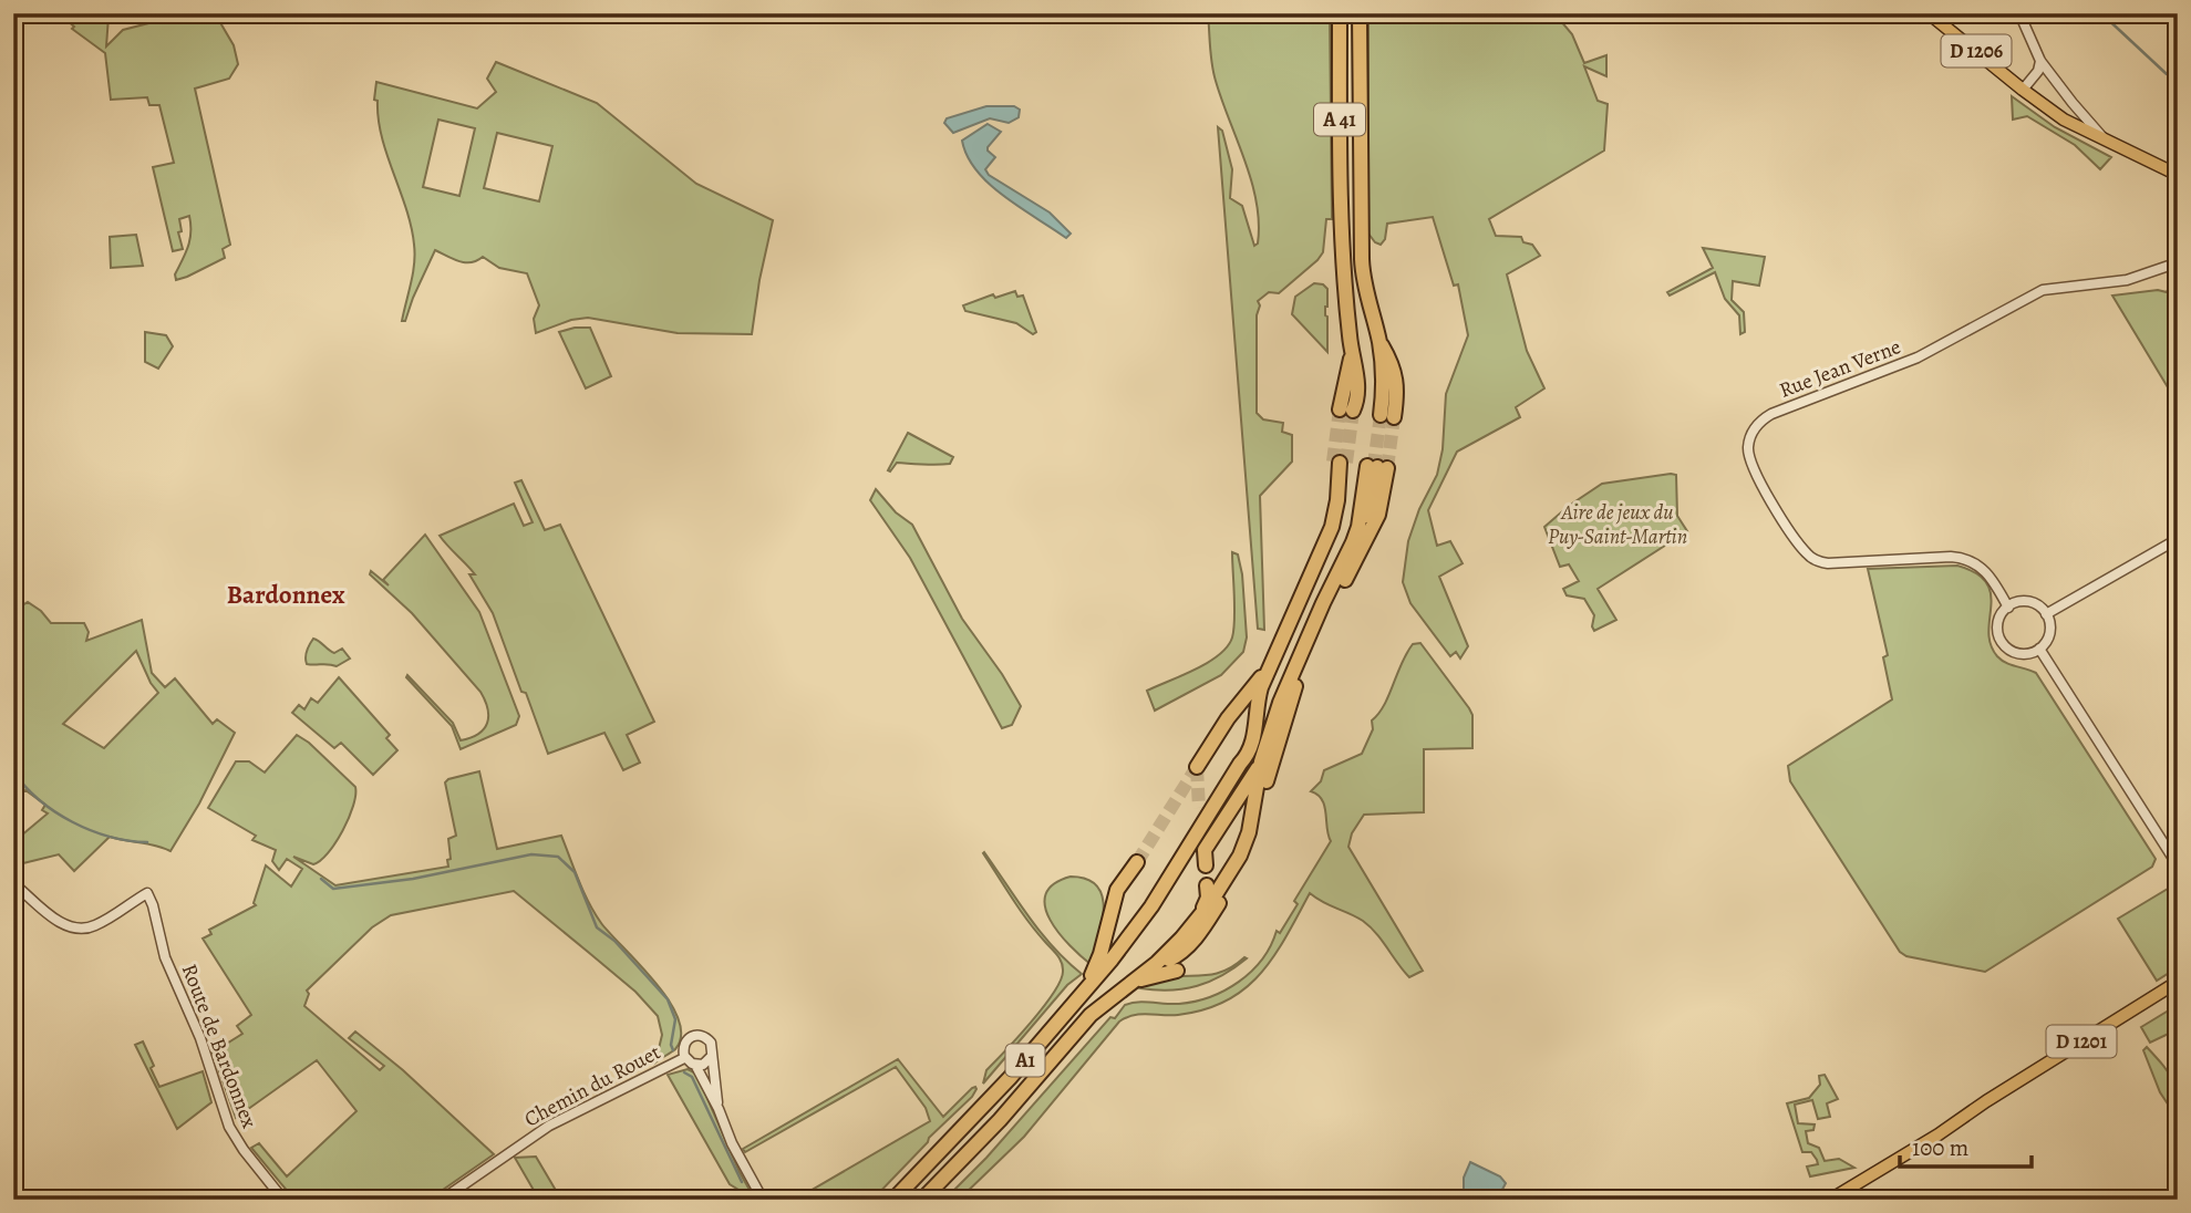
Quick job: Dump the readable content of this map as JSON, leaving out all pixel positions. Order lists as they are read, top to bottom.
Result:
{
  "streets": {
    "highway": ["A 41", "A1"],
    "main road": ["D 1206", "D 1201"],
    "street": ["Rue Jean Verne", "Route de Bardonnex", "Chemin du Rouet"]
  },
  "districts": ["Bardonnex"],
  "parks": ["Aire de jeux du Puy-Saint-Martin"],
  "scale_bar": "100 m"
}
